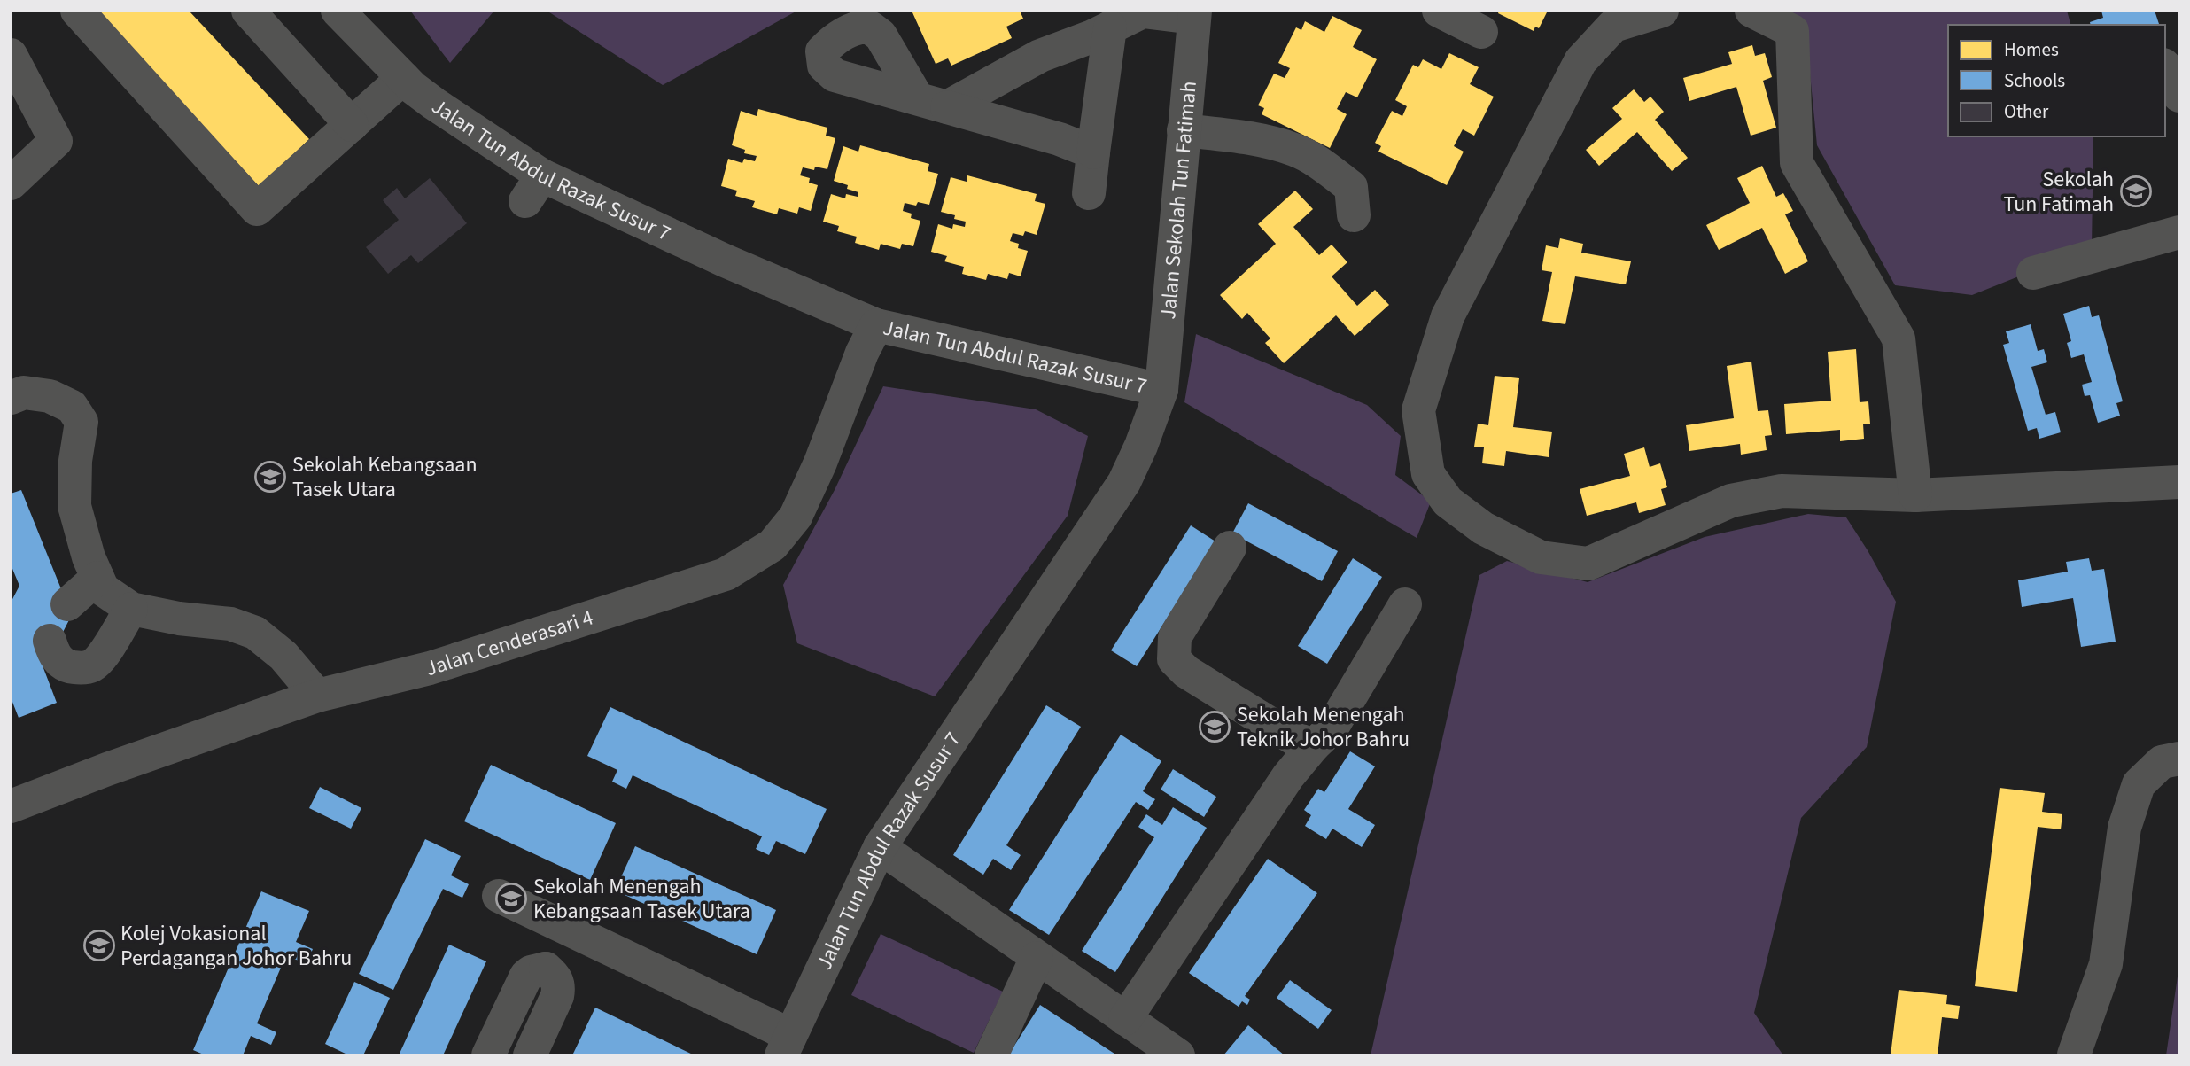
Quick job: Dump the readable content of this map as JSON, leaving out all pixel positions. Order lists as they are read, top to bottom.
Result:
{
  "streets": {
    "street": ["Jalan Tun Abdul Razak Susur 7", "Jalan Sekolah Tun Fatimah", "Jalan Cenderasari 4"]
  },
  "crossings": [
    ["Jalan Tun Abdul Razak Susur 7", "Jalan Sekolah Tun Fatimah"],
    ["Jalan Tun Abdul Razak Susur 7", "Jalan Cenderasari 4"]
  ],
  "places": {
    "school or university": [
      "Sekolah Tun Fatimah",
      "Sekolah Kebangsaan Tasek Utara",
      "Sekolah Menengah Teknik Johor Bahru",
      "Sekolah Menengah Kebangsaan Tasek Utara",
      "Kolej Vokasional Perdagangan Johor Bahru"
    ]
  },
  "legend": ["Homes", "Schools", "Other"]
}
